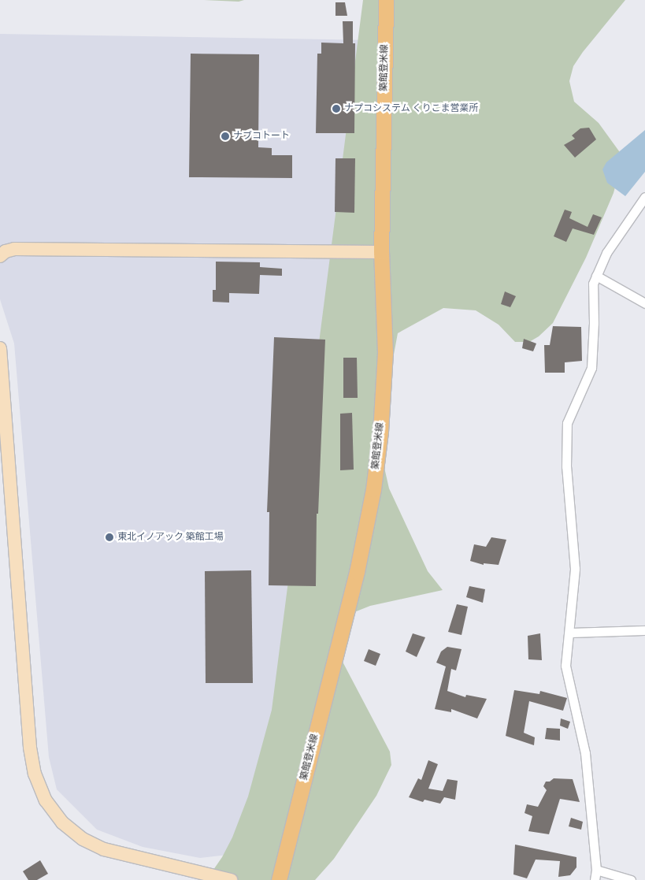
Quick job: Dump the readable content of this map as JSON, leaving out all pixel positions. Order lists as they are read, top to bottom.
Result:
{
  "streets": {
    "main road": ["築館登米線"]
  },
  "places": ["ナプコシステム くりこま営業所", "ナブコトート", "東北イノアック 築館工場"]
}
